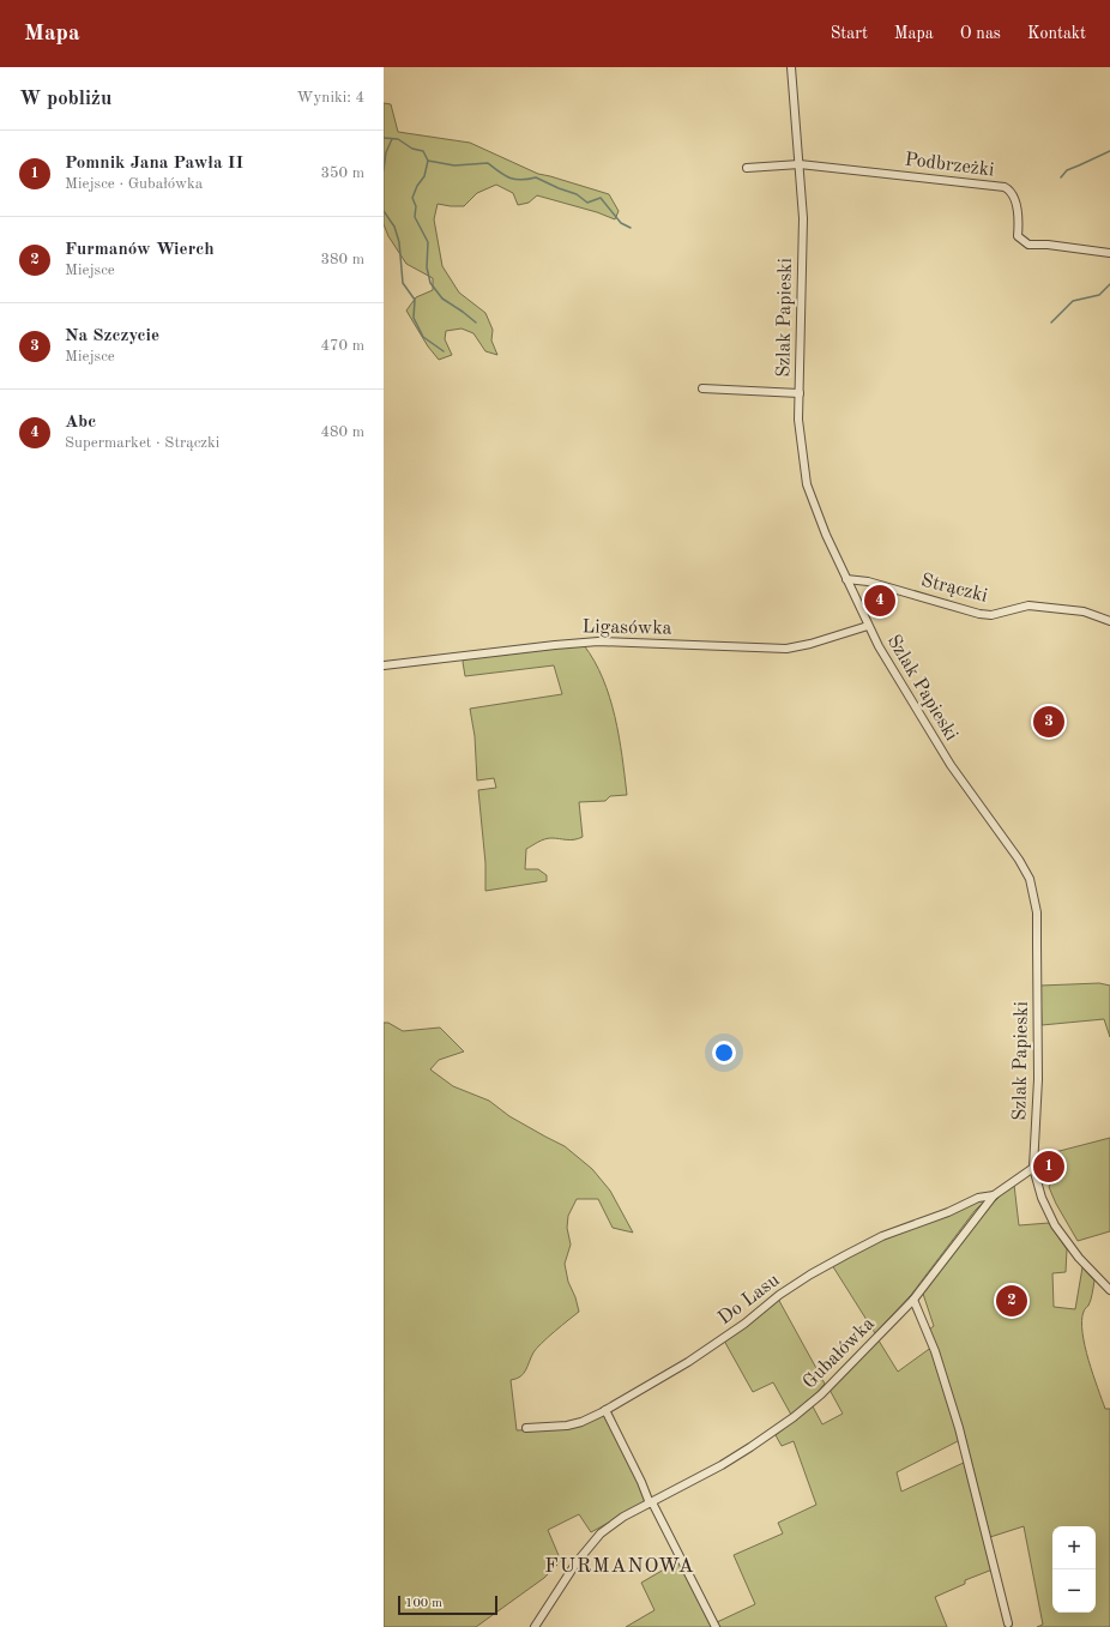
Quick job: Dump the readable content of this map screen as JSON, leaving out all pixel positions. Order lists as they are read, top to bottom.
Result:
{
  "streets": {
    "street": [
      "Podbrzeżki",
      "Szlak Papieski",
      "Strączki",
      "Ligasówka",
      "Do Lasu",
      "Gubałówka"
    ]
  },
  "crossings": [
    ["Podbrzeżki", "Szlak Papieski"],
    ["Szlak Papieski", "Strączki"],
    ["Szlak Papieski", "Ligasówka"],
    ["Szlak Papieski", "Gubałówka"],
    ["Do Lasu", "Gubałówka"]
  ],
  "districts": ["FURMANOWA"],
  "scale_bar": "100 m",
  "page": {
    "header": "Mapa",
    "nav": [
      "Start",
      "Mapa",
      "O nas",
      "Kontakt"
    ],
    "heading": ["W pobliżu", "Wyniki: 4"],
    "list": [
      {
        "mark": "1",
        "name": "Pomnik Jana Pawła II",
        "note": "Miejsce · Gubałówka",
        "value": "350 m"
      },
      {
        "mark": "2",
        "name": "Furmanów Wierch",
        "note": "Miejsce",
        "value": "380 m"
      },
      {
        "mark": "3",
        "name": "Na Szczycie",
        "note": "Miejsce",
        "value": "470 m"
      },
      {
        "mark": "4",
        "name": "Abc",
        "note": "Supermarket · Strączki",
        "value": "480 m"
      }
    ],
    "pins": [
      "4",
      "3",
      "1",
      "2"
    ],
    "map_buttons": ["+", "−"],
    "scale": "100 m"
  }
}
